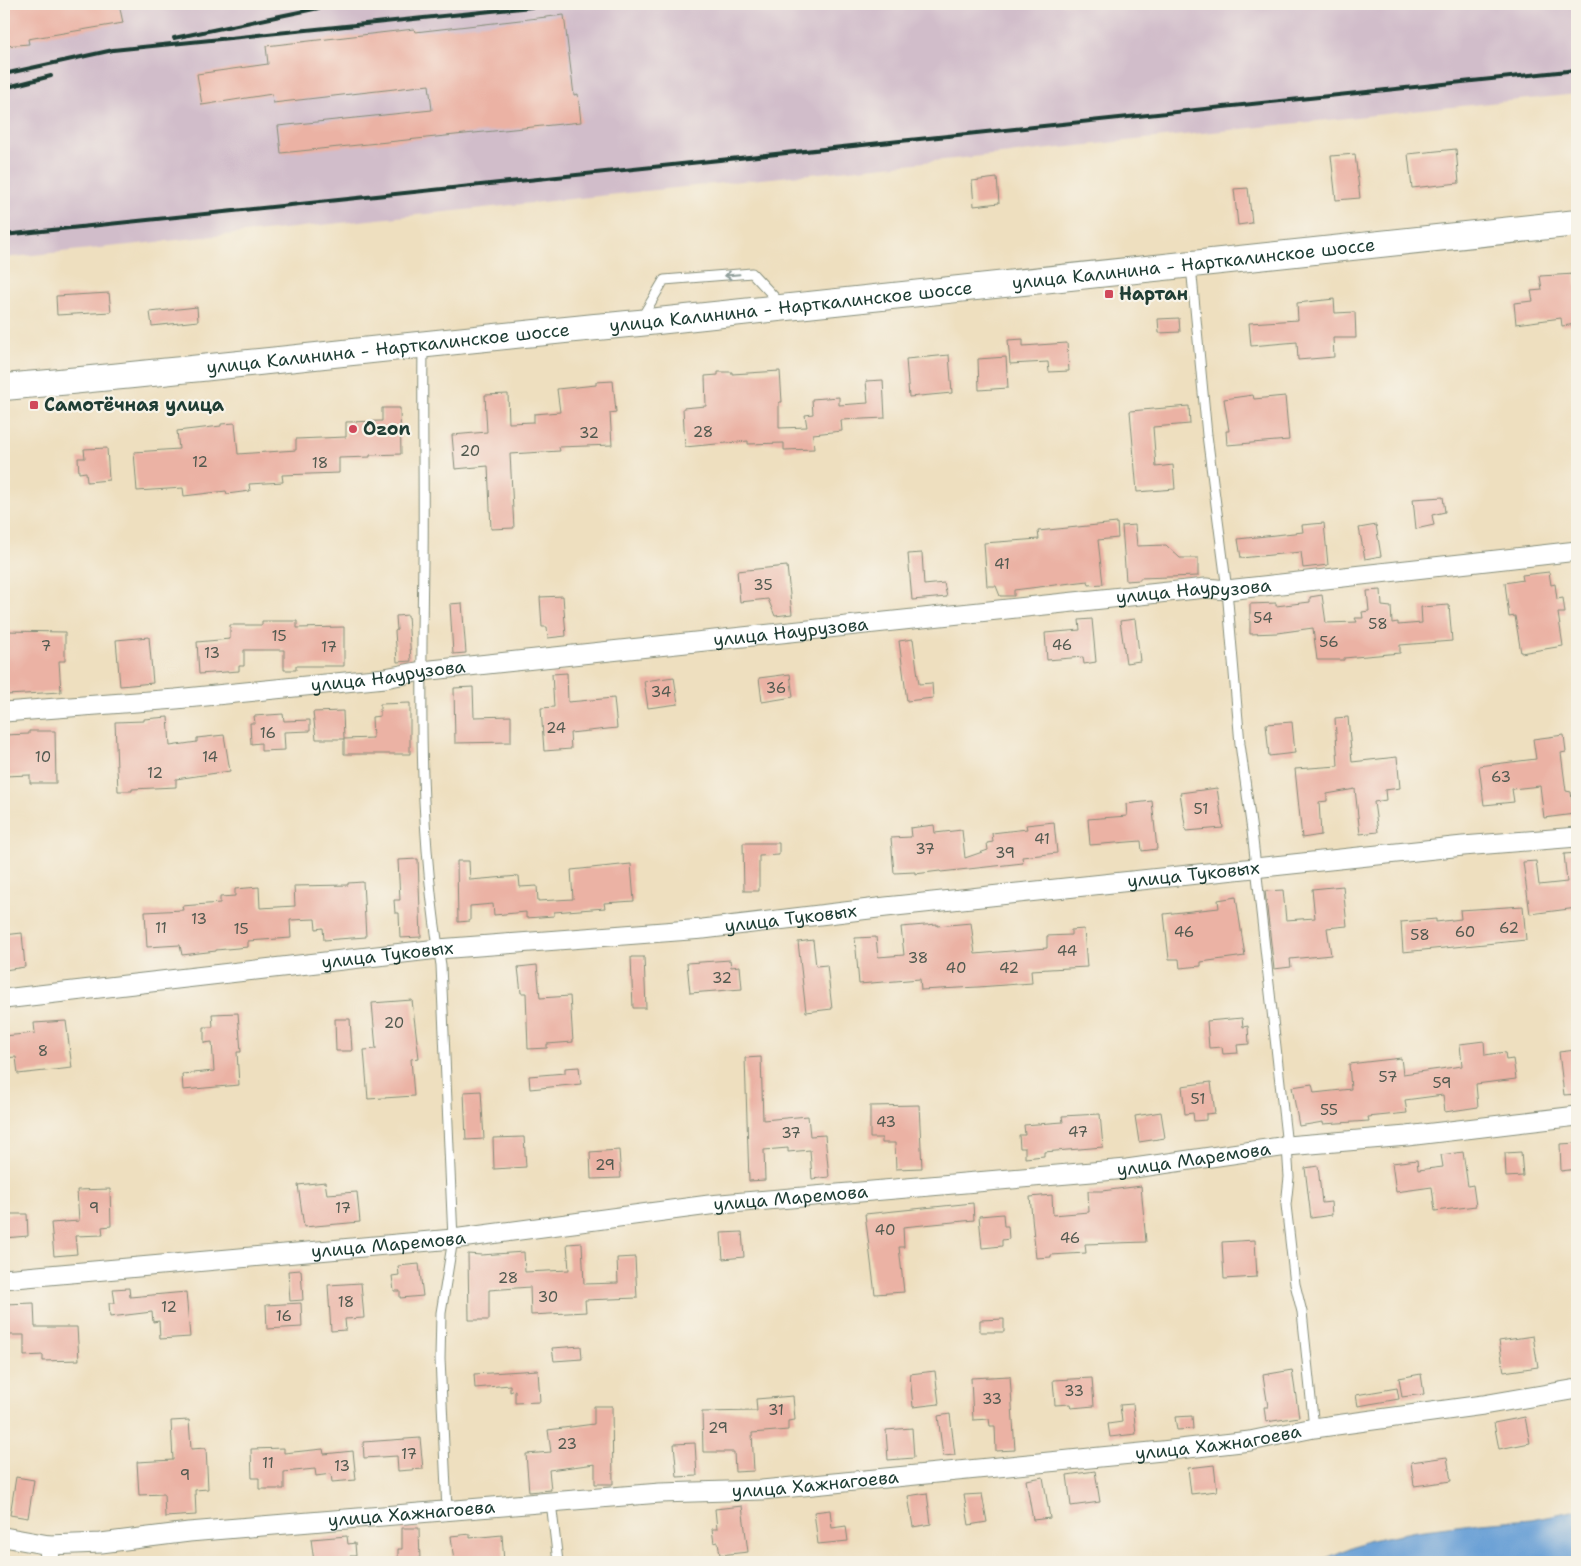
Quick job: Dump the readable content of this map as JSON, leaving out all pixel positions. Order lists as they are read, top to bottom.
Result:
{
  "streets": {
    "main road": ["улица Калинина - Нарткалинское шоссе"],
    "street": [
      "улица Наурузова",
      "улица Туковых",
      "улица Маремова",
      "улица Хажнагоева"
    ]
  },
  "places": {
    "transit": ["Нартан", "Самотёчная улица"],
    "other": ["Ozon"]
  },
  "house_numbers": [
    "28",
    "32",
    "20",
    "12",
    "18",
    "41",
    "35",
    "54",
    "58",
    "15",
    "56",
    "46",
    "7",
    "17",
    "13",
    "36",
    "34",
    "24",
    "16",
    "10",
    "14",
    "12",
    "63",
    "51",
    "41",
    "37",
    "39",
    "13",
    "11",
    "62",
    "15",
    "46",
    "60",
    "58",
    "44",
    "38",
    "40",
    "42",
    "32",
    "20",
    "8",
    "57",
    "59",
    "51",
    "55",
    "43",
    "47",
    "37",
    "29",
    "9",
    "17",
    "40",
    "46",
    "28",
    "30",
    "18",
    "12",
    "16",
    "33",
    "33",
    "31",
    "29",
    "23",
    "17",
    "11",
    "13",
    "9"
  ]
}
